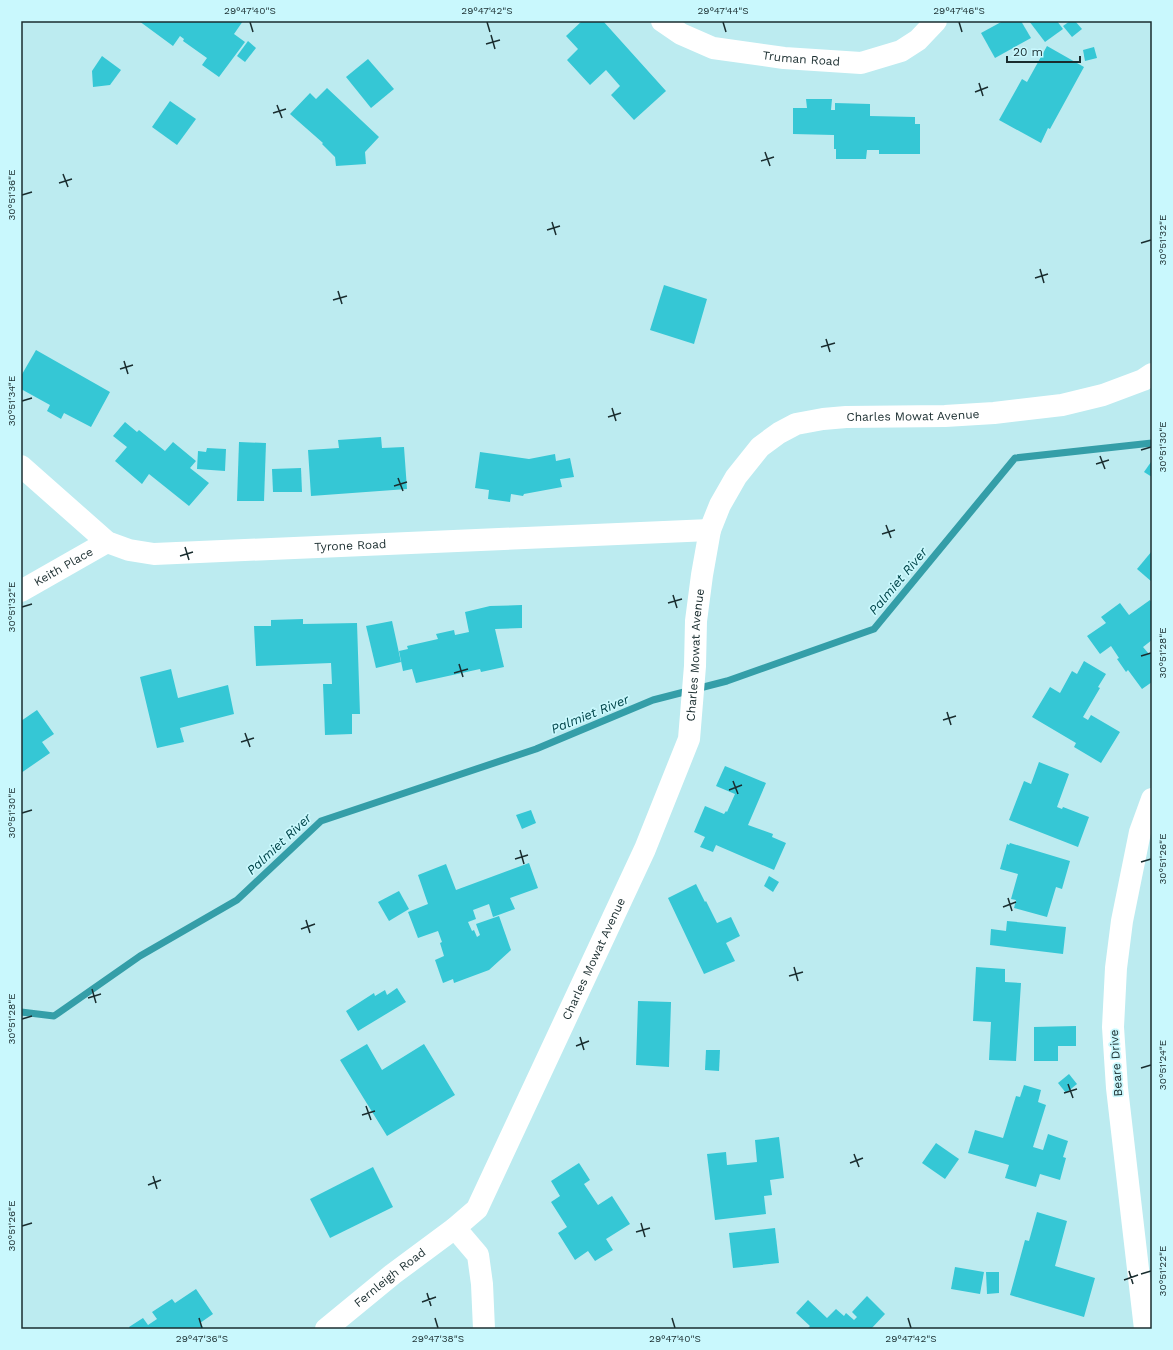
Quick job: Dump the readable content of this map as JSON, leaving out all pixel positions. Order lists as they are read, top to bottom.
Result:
{
  "streets": {
    "street": [
      "Truman Road",
      "Charles Mowat Avenue",
      "Tyrone Road",
      "Keith Place",
      "Beare Drive",
      "Fernleigh Road"
    ]
  },
  "crossings": [
    ["Charles Mowat Avenue", "Tyrone Road"],
    ["Charles Mowat Avenue", "Fernleigh Road"],
    ["Tyrone Road", "Keith Place"]
  ],
  "water": ["Palmiet River"],
  "scale_bar": "20 m",
  "coordinates": [
    "29°47'40\"S",
    "29°47'42\"S",
    "29°47'44\"S",
    "29°47'46\"S",
    "30°51'36\"E",
    "30°51'32\"E",
    "30°51'34\"E",
    "30°51'30\"E",
    "30°51'28\"E",
    "30°51'26\"E",
    "30°51'24\"E",
    "30°51'22\"E",
    "29°47'36\"S",
    "29°47'38\"S"
  ]
}
